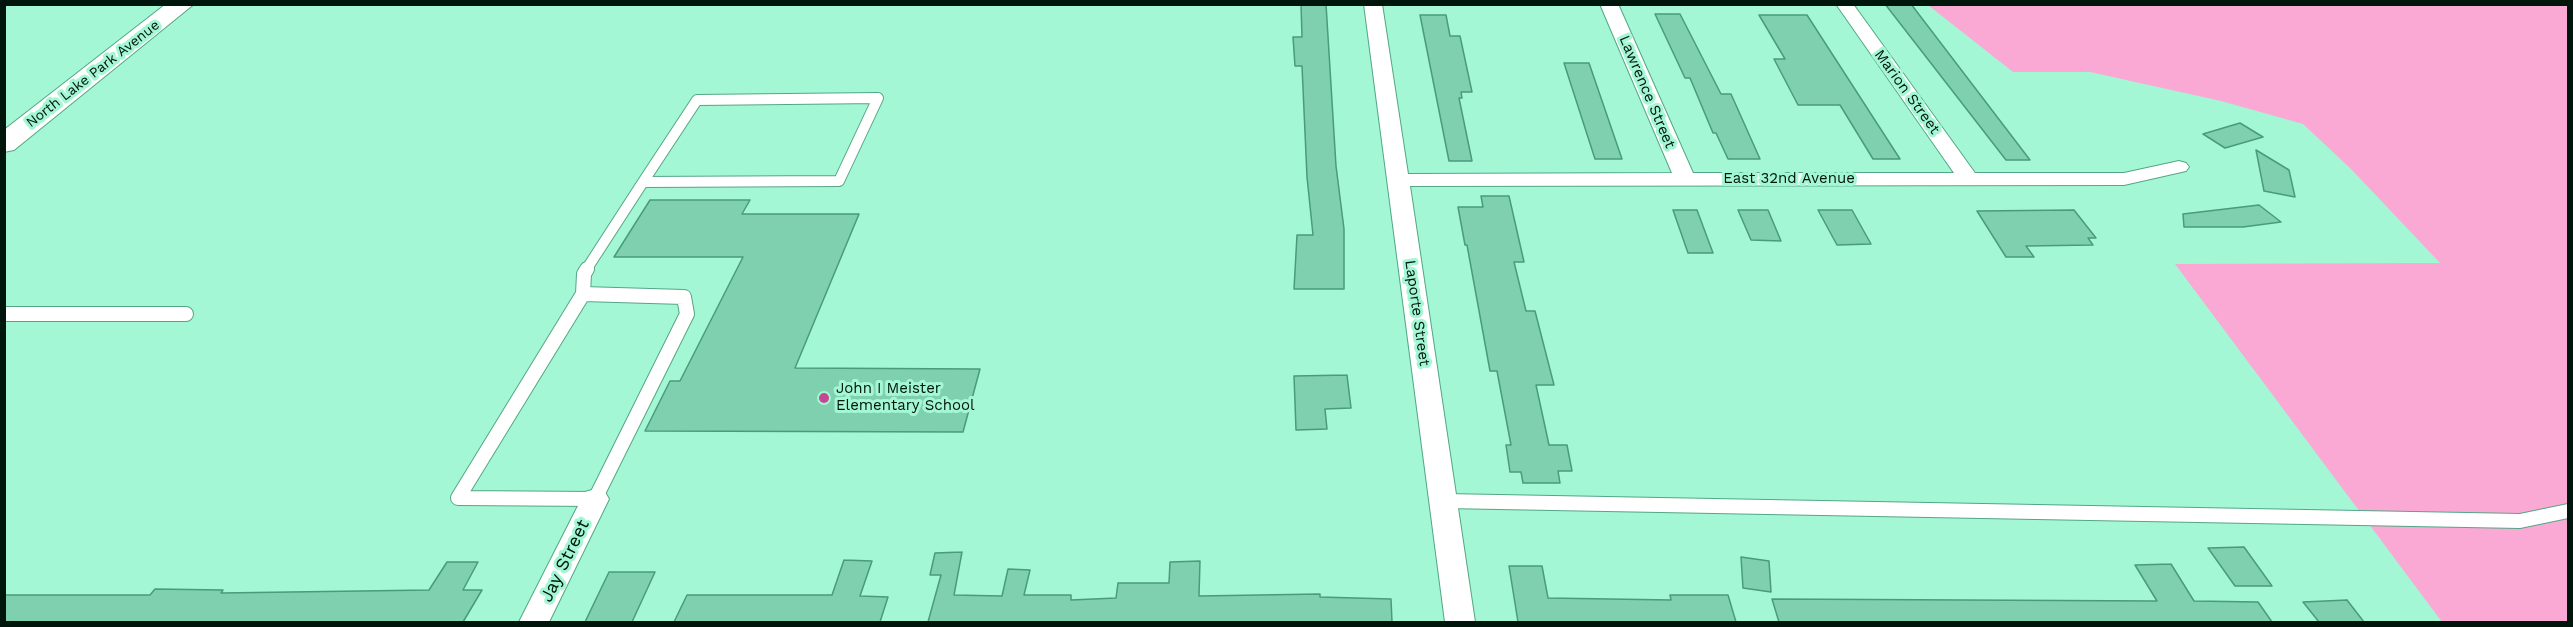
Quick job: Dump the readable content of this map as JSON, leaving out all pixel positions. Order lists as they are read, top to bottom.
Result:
{
  "streets": {
    "street": [
      "North Lake Park Avenue",
      "Lawrence Street",
      "Marion Street",
      "East 32nd Avenue",
      "Laporte Street",
      "Jay Street"
    ]
  },
  "crossings": [
    ["Lawrence Street", "East 32nd Avenue"],
    ["Marion Street", "East 32nd Avenue"],
    ["East 32nd Avenue", "Laporte Street"]
  ],
  "places": ["John I Meister Elementary School"]
}
